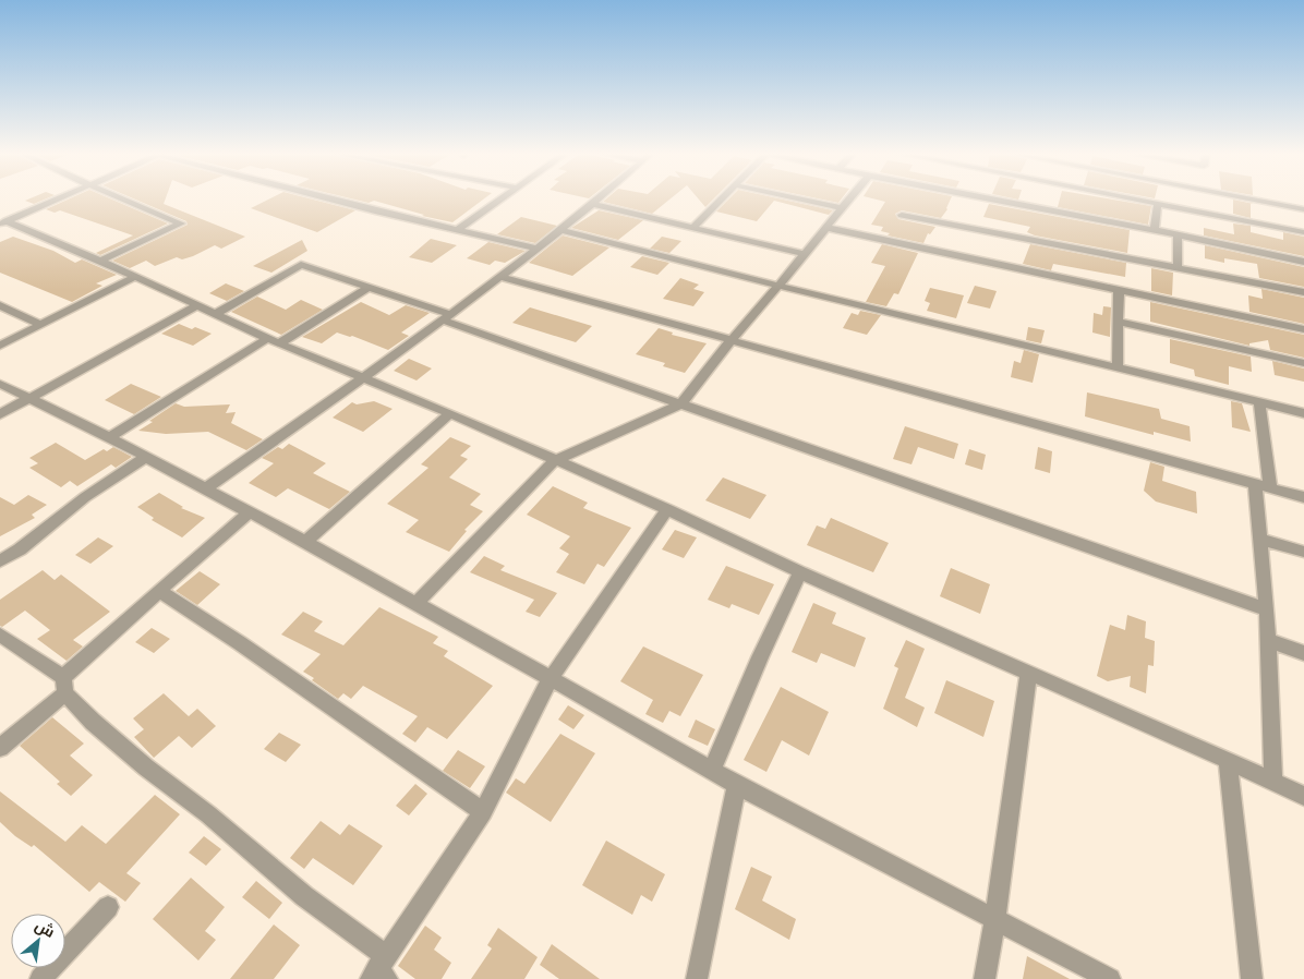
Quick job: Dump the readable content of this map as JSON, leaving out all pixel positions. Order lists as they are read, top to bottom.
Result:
{
  "north": "top right"
}
